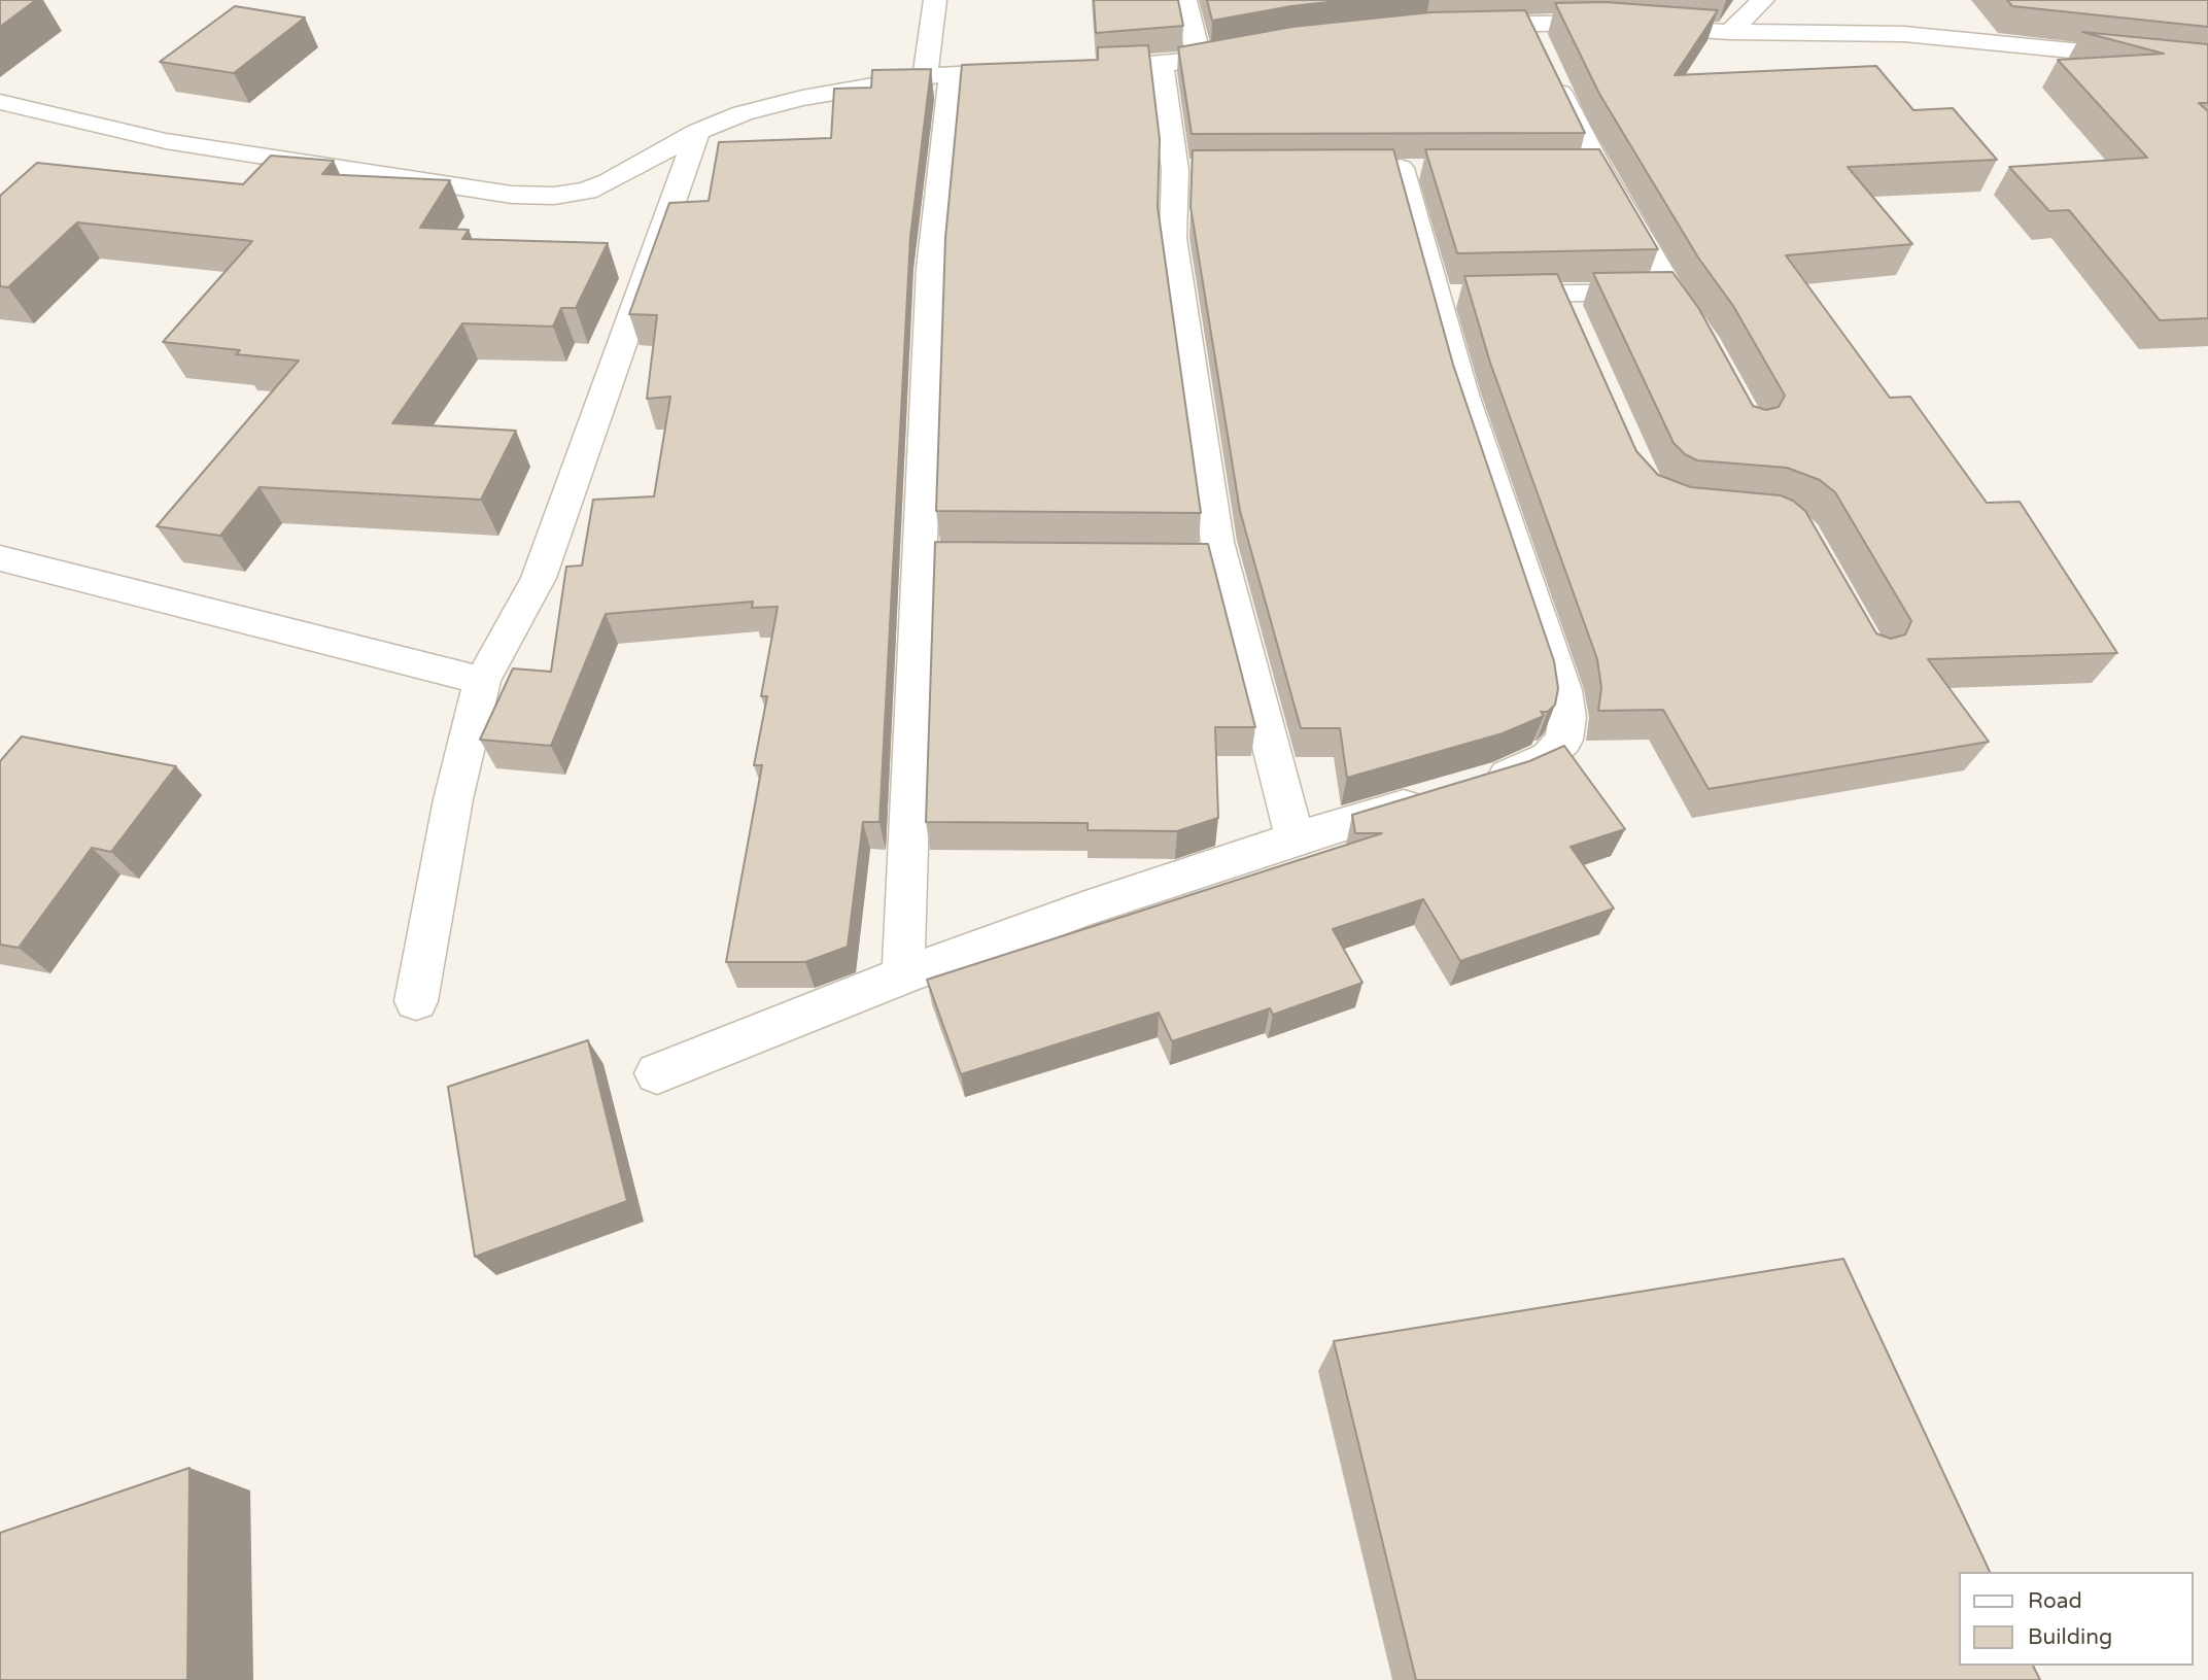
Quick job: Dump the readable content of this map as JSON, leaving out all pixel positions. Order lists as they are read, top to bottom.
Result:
{
  "legend": ["Road", "Building"]
}
